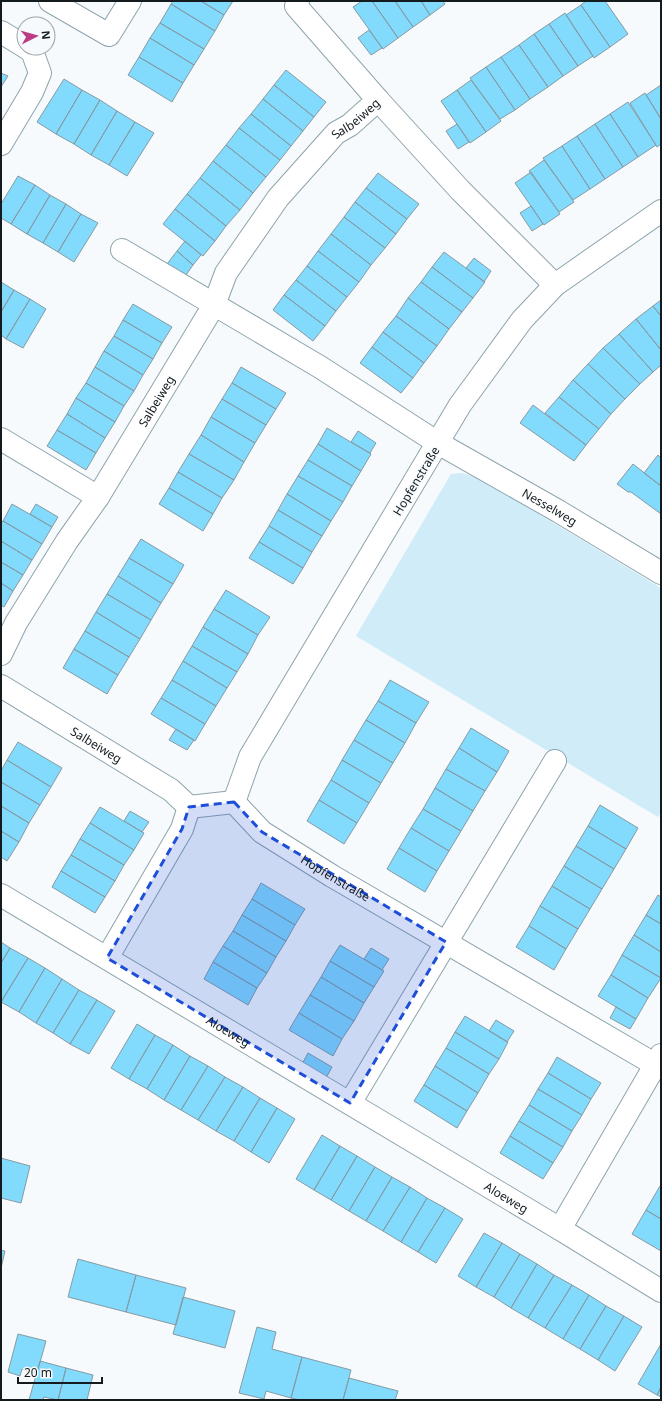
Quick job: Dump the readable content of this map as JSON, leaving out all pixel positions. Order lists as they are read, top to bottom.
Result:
{
  "streets": {
    "street": [
      "Salbeiweg",
      "Hopfenstraße",
      "Nesselweg",
      "Aloeweg"
    ]
  },
  "crossings": [
    ["Salbeiweg", "Hopfenstraße"],
    ["Hopfenstraße", "Nesselweg"]
  ],
  "scale_bar": "20 m",
  "north": "right"
}
